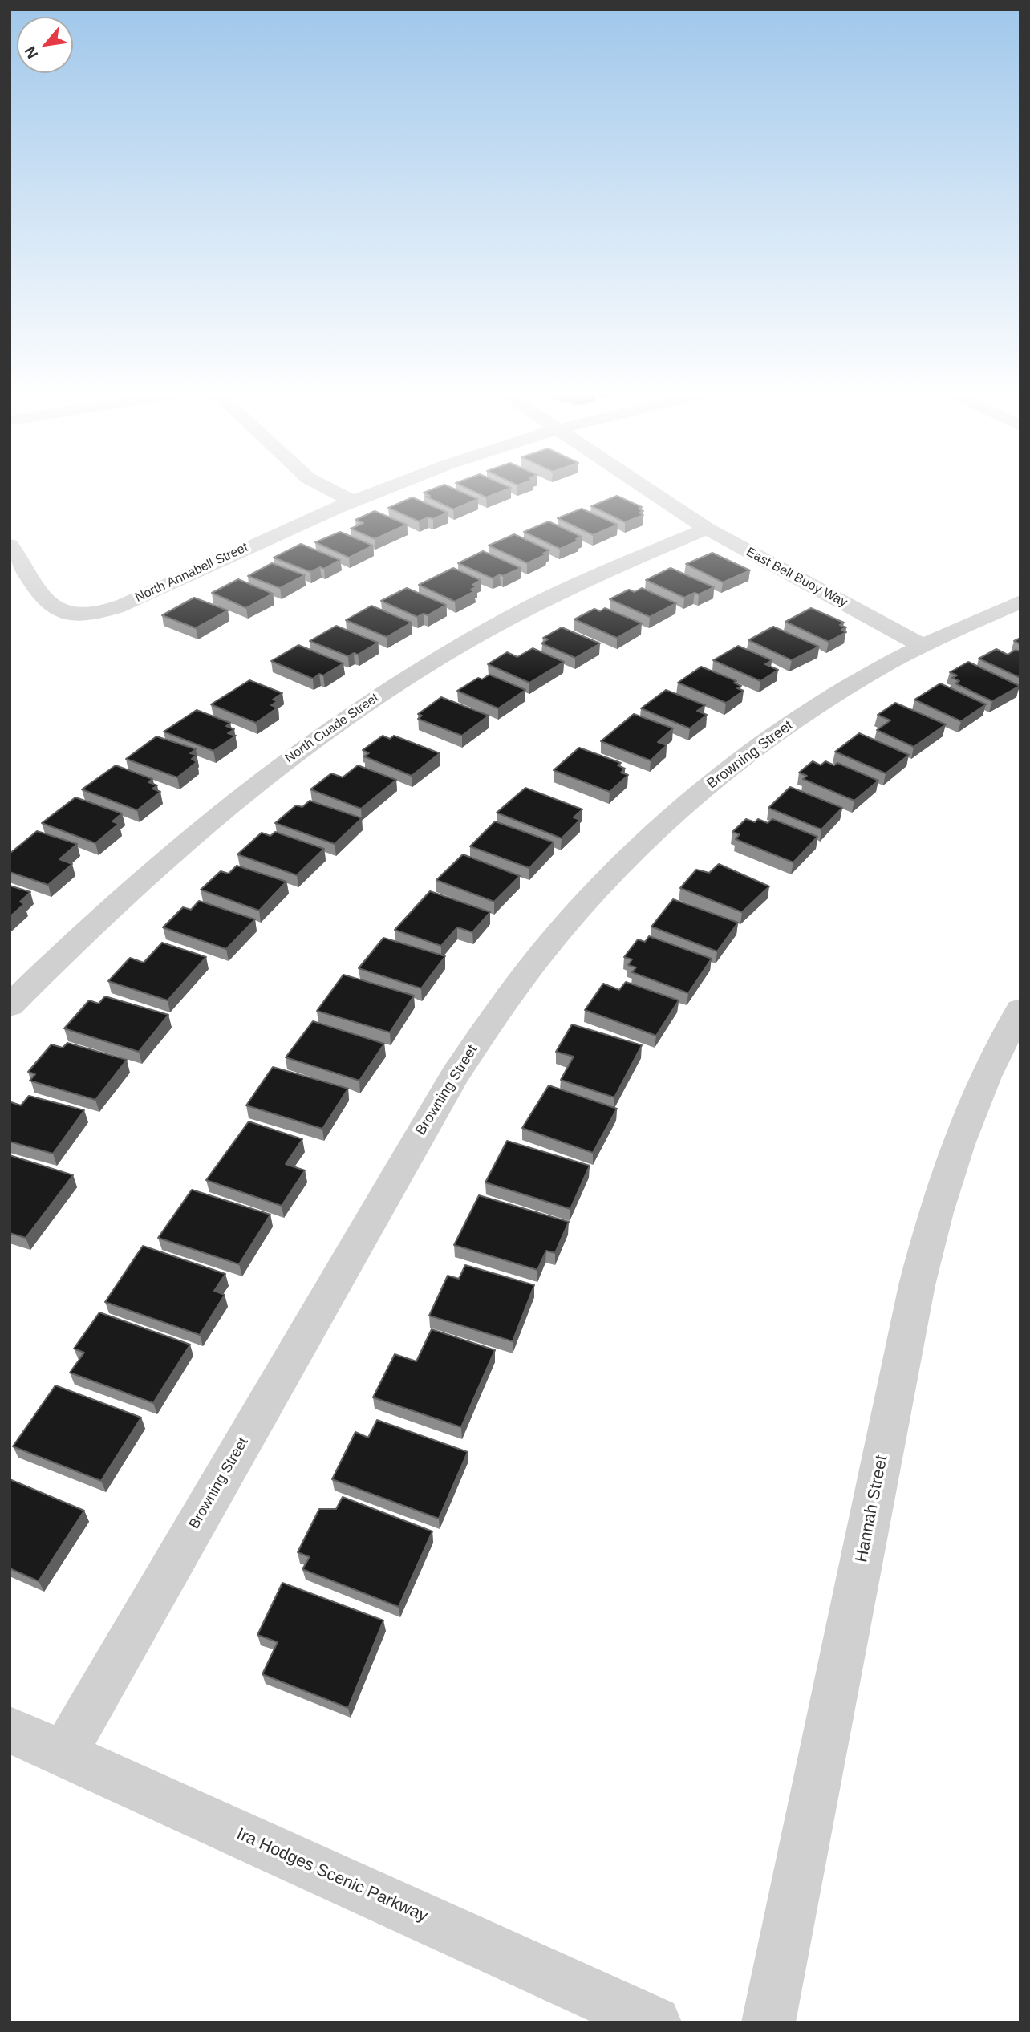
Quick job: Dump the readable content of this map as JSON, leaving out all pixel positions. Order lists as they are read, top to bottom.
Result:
{
  "streets": {
    "street": [
      "North Annabell Street",
      "East Bell Buoy Way",
      "North Cuade Street",
      "Browning Street",
      "Hannah Street",
      "Ira Hodges Scenic Parkway"
    ]
  },
  "crossings": [
    ["East Bell Buoy Way", "North Cuade Street"],
    ["East Bell Buoy Way", "Browning Street"],
    ["Browning Street", "Ira Hodges Scenic Parkway"]
  ],
  "north": "bottom left"
}
